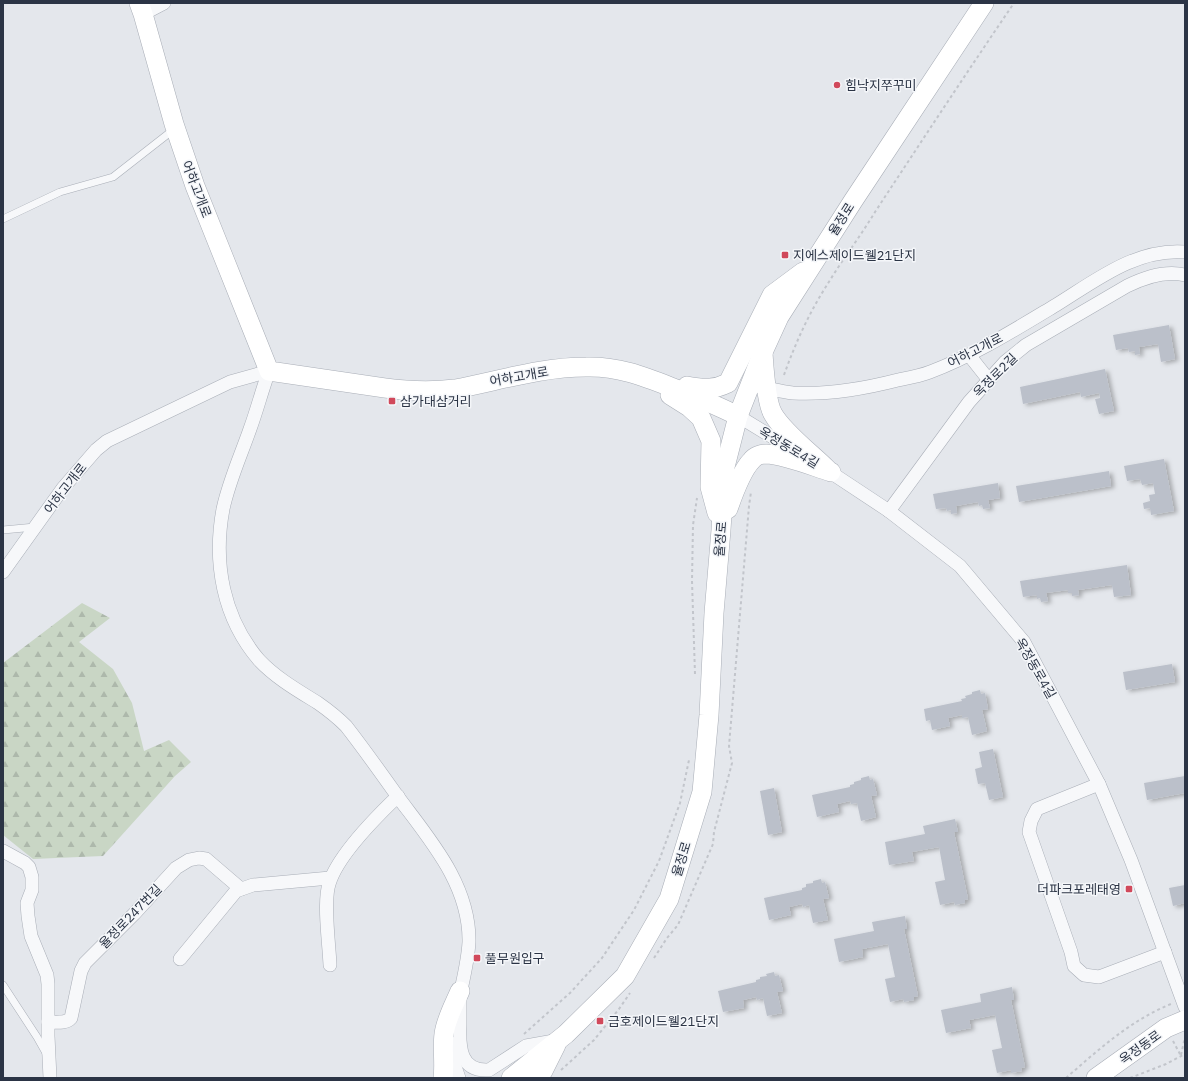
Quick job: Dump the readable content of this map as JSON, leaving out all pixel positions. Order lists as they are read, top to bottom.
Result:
{
  "streets": {
    "main road": ["어하고개로", "율정로", "옥정동로"],
    "street": ["옥정로2길", "옥정동로4길", "율정로247번길"]
  },
  "crossings": [
    ["어하고개로", "율정로"],
    ["어하고개로", "옥정동로4길"],
    ["율정로", "옥정동로4길"],
    ["옥정로2길", "옥정동로4길"]
  ],
  "places": {
    "other": ["힘낙지쭈꾸미"],
    "transit": [
      "지에스제이드웰21단지",
      "삼가대삼거리",
      "더파크포레태영",
      "풀무원입구",
      "금호제이드웰21단지"
    ]
  }
}
